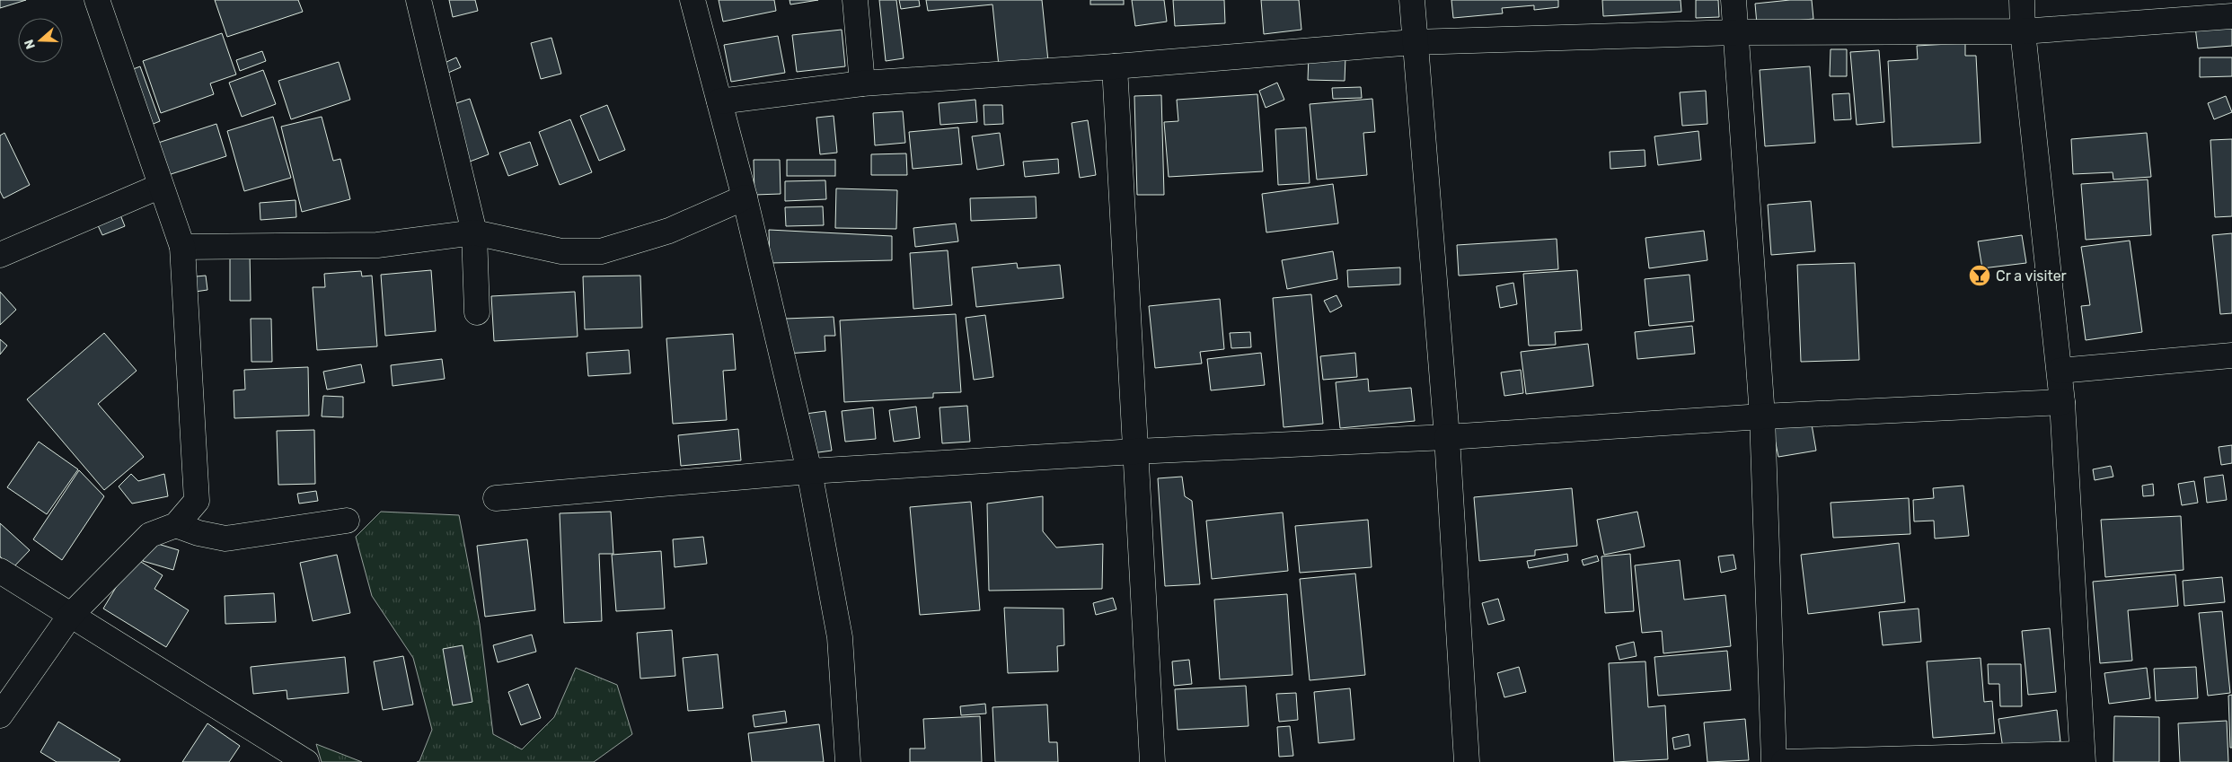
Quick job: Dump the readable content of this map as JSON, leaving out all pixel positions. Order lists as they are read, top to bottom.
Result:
{
  "places": {
    "bar": ["Cr a visiter"]
  },
  "north": "left"
}
